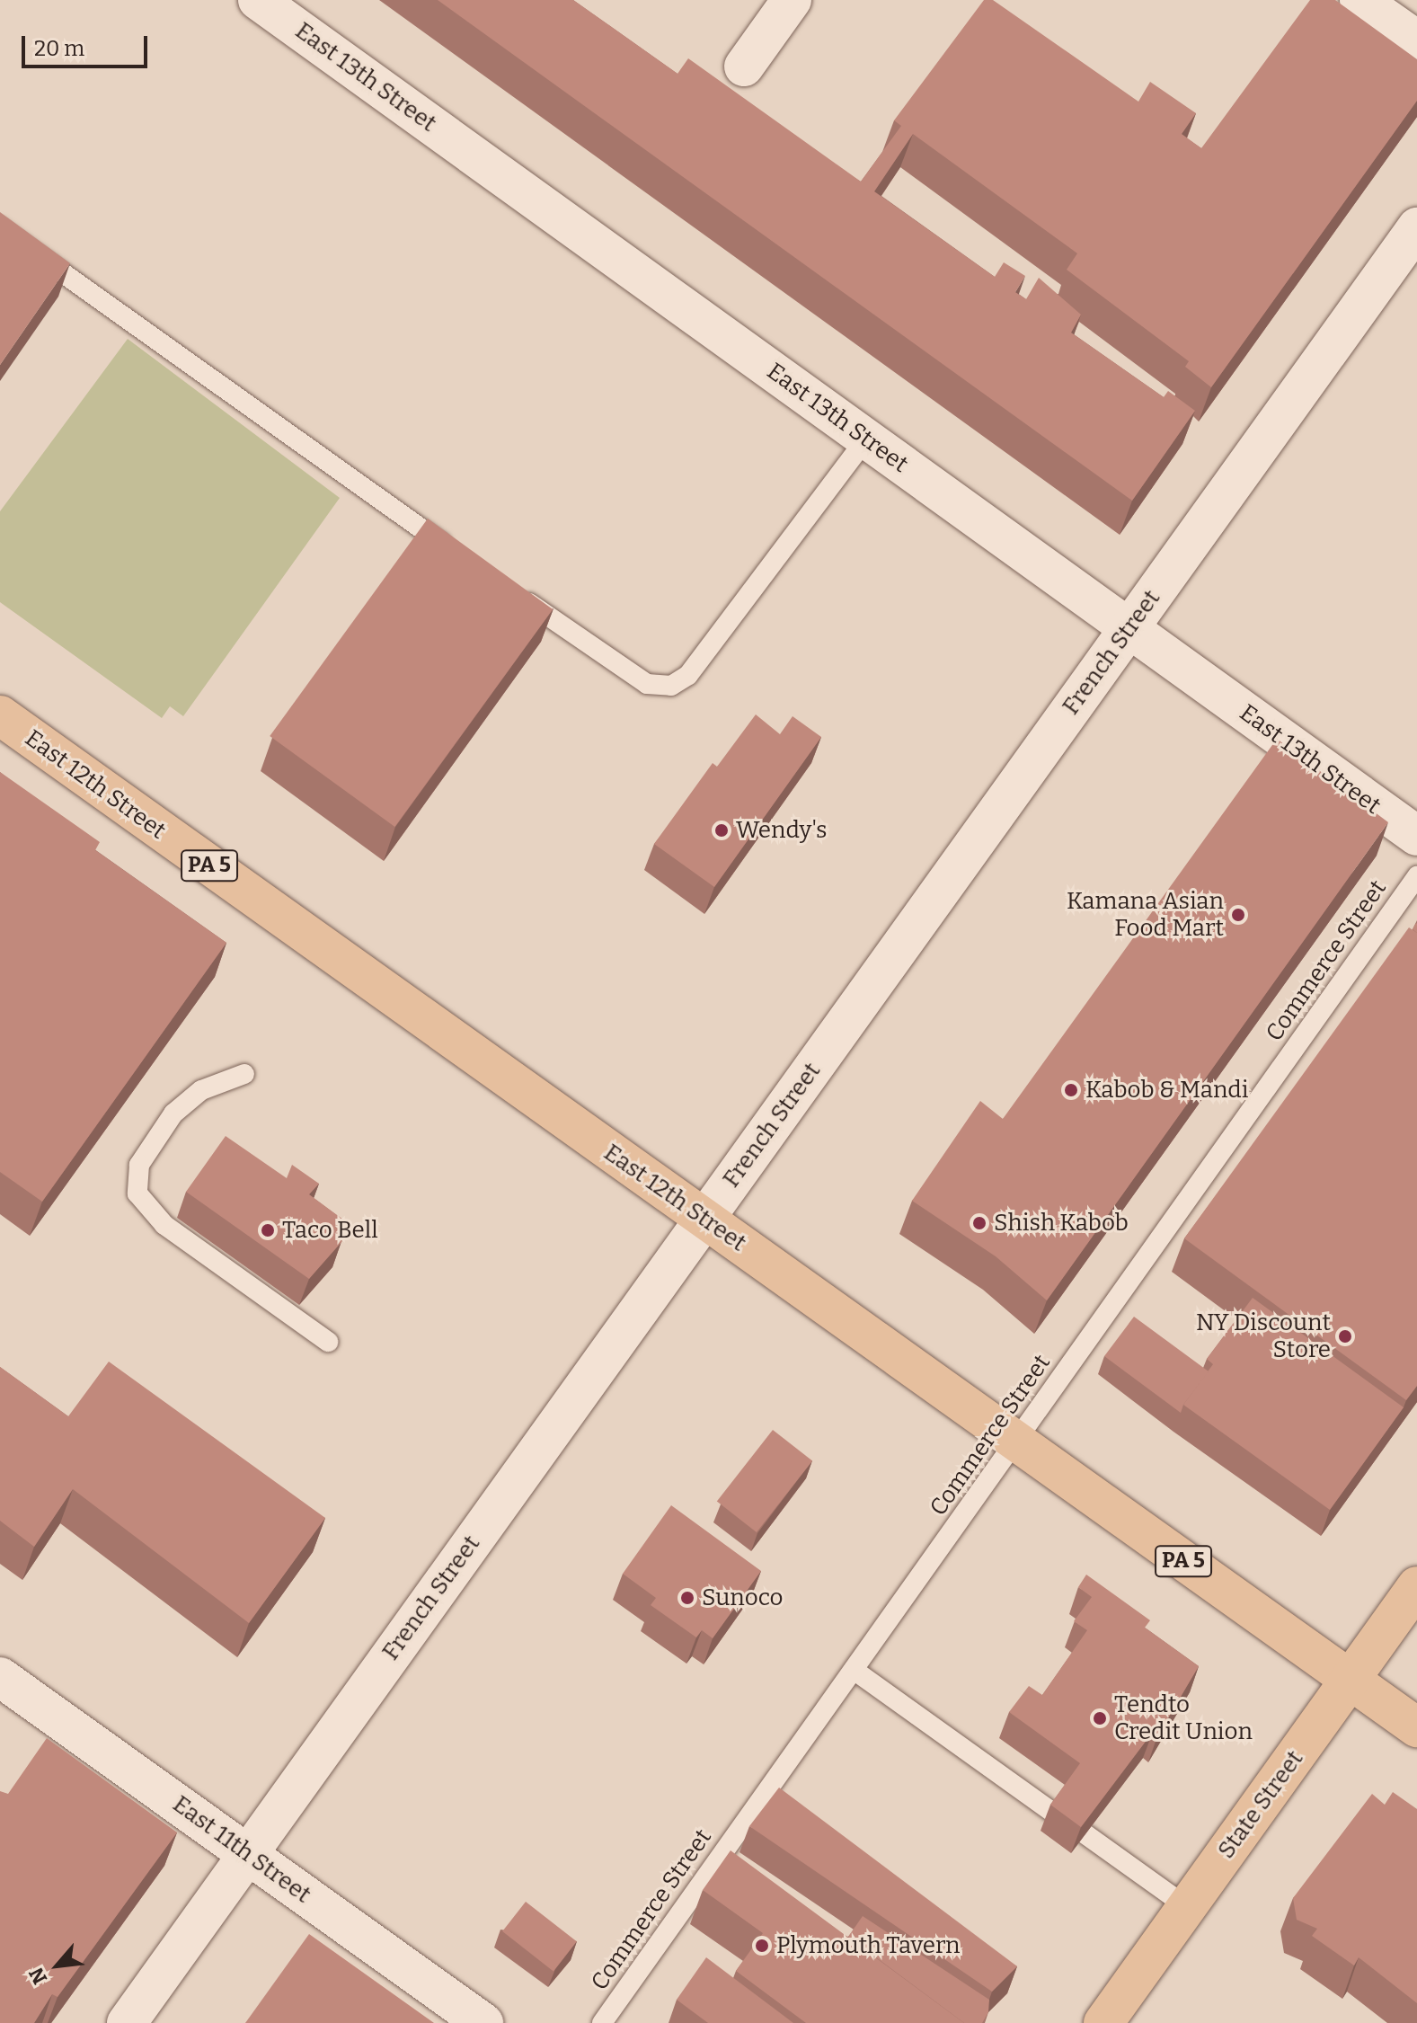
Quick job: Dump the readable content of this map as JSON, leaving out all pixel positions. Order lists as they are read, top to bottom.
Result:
{
  "streets": {
    "main road": [
      "East 13th Street",
      "French Street",
      "East 12th Street",
      "PA 5",
      "State Street",
      "East 11th Street"
    ],
    "lane": ["Commerce Street"]
  },
  "crossings": [
    ["East 13th Street", "French Street"],
    ["French Street", "East 12th Street"],
    ["French Street", "East 11th Street"],
    ["East 12th Street", "PA 5"],
    ["East 12th Street", "Commerce Street"],
    ["East 12th Street", "State Street"],
    ["PA 5", "State Street"]
  ],
  "places": [
    "Wendy's",
    "Kamana Asian Food Mart",
    "Kabob & Mandi",
    "Shish Kabob",
    "Taco Bell",
    "NY Discount Store",
    "Sunoco",
    "Tendto Credit Union",
    "Plymouth Tavern"
  ],
  "scale_bar": "20 m",
  "north": "bottom left"
}
